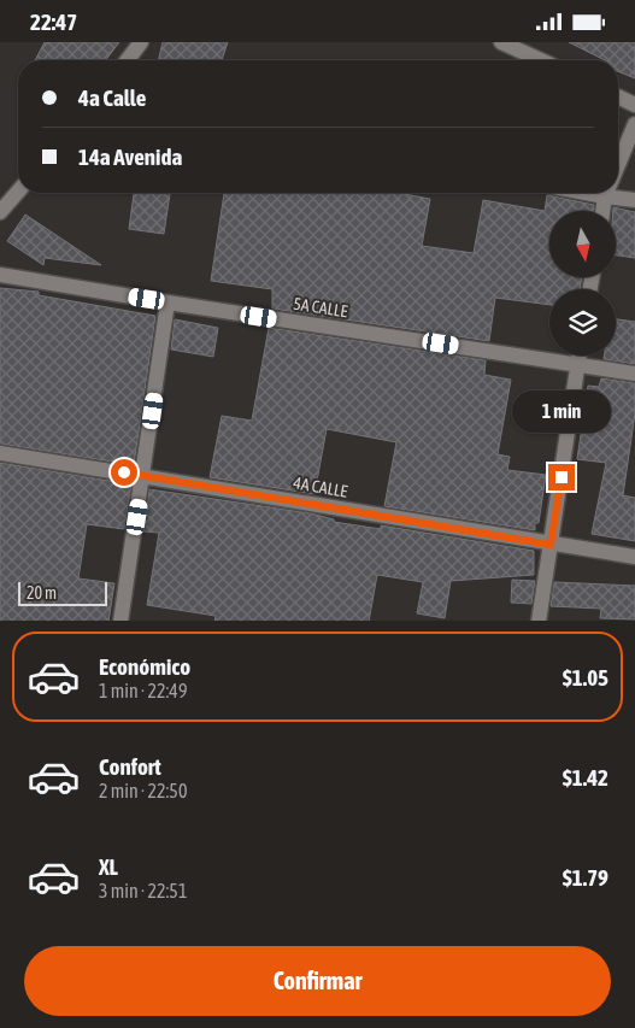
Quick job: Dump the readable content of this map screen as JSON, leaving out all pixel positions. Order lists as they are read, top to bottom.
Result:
{
  "streets": {
    "street": ["5A CALLE", "4A CALLE"]
  },
  "scale_bar": "20 m",
  "north": "bottom",
  "page": {
    "status": "22:47",
    "banner": ["4a Calle", "14a Avenida"],
    "bubble": "1 min",
    "scale": "20 m",
    "list": [
      {
        "name": "Económico",
        "note": "1 min · 22:49",
        "value": "$1.05"
      },
      {
        "name": "Confort",
        "note": "2 min · 22:50",
        "value": "$1.42"
      },
      {
        "name": "XL",
        "note": "3 min · 22:51",
        "value": "$1.79"
      }
    ],
    "buttons": "Confirmar"
  }
}
